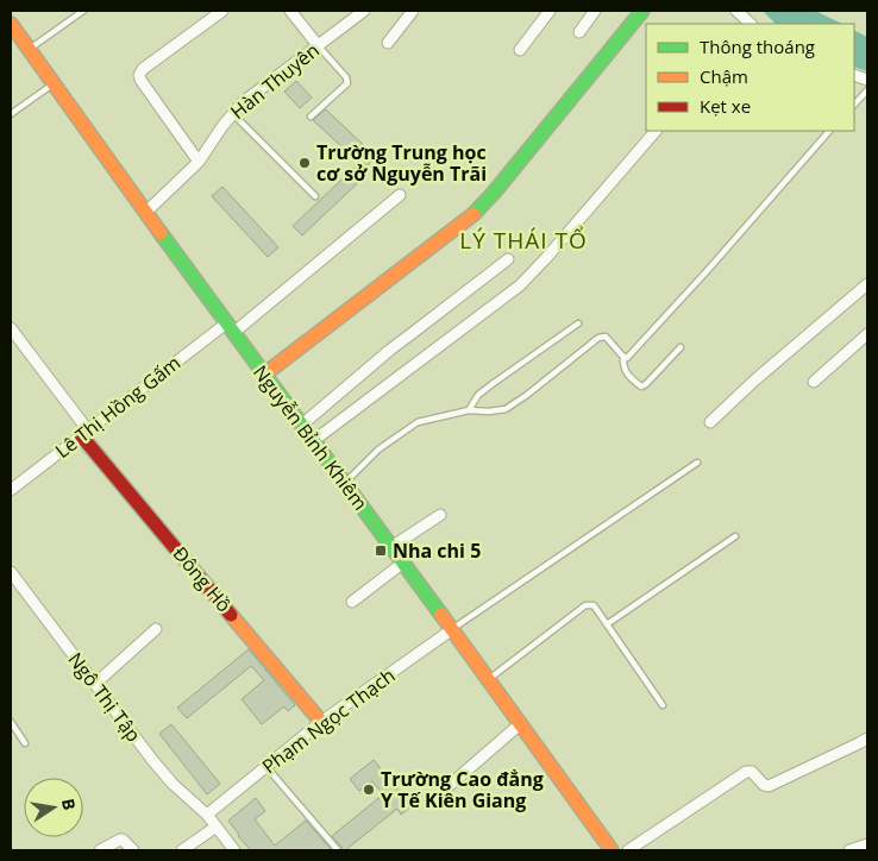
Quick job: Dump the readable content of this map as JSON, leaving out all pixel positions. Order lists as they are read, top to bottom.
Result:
{
  "streets": {
    "main road": ["Nguyễn Bỉnh Khiêm", "Đông Hồ"],
    "street": [
      "Hàn Thuyên",
      "Lê Thị Hồng Gấm",
      "Ngô Thị Tập",
      "Phạm Ngọc Thạch"
    ]
  },
  "crossings": [
    ["Hàn Thuyên", "Nguyễn Bỉnh Khiêm"],
    ["Lê Thị Hồng Gấm", "Nguyễn Bỉnh Khiêm"],
    ["Lê Thị Hồng Gấm", "Đông Hồ"],
    ["Nguyễn Bỉnh Khiêm", "Phạm Ngọc Thạch"],
    ["Đông Hồ", "Phạm Ngọc Thạch"],
    ["Ngô Thị Tập", "Phạm Ngọc Thạch"]
  ],
  "districts": ["LÝ THÁI TỔ"],
  "places": {
    "other": ["Trường Trung học cơ sở Nguyễn Trãi", "Trường Cao đẳng Y Tế Kiên Giang"],
    "transit": ["Nha chi 5"]
  },
  "legend": ["Thông thoáng", "Chậm", "Kẹt xe"],
  "north": "right"
}
